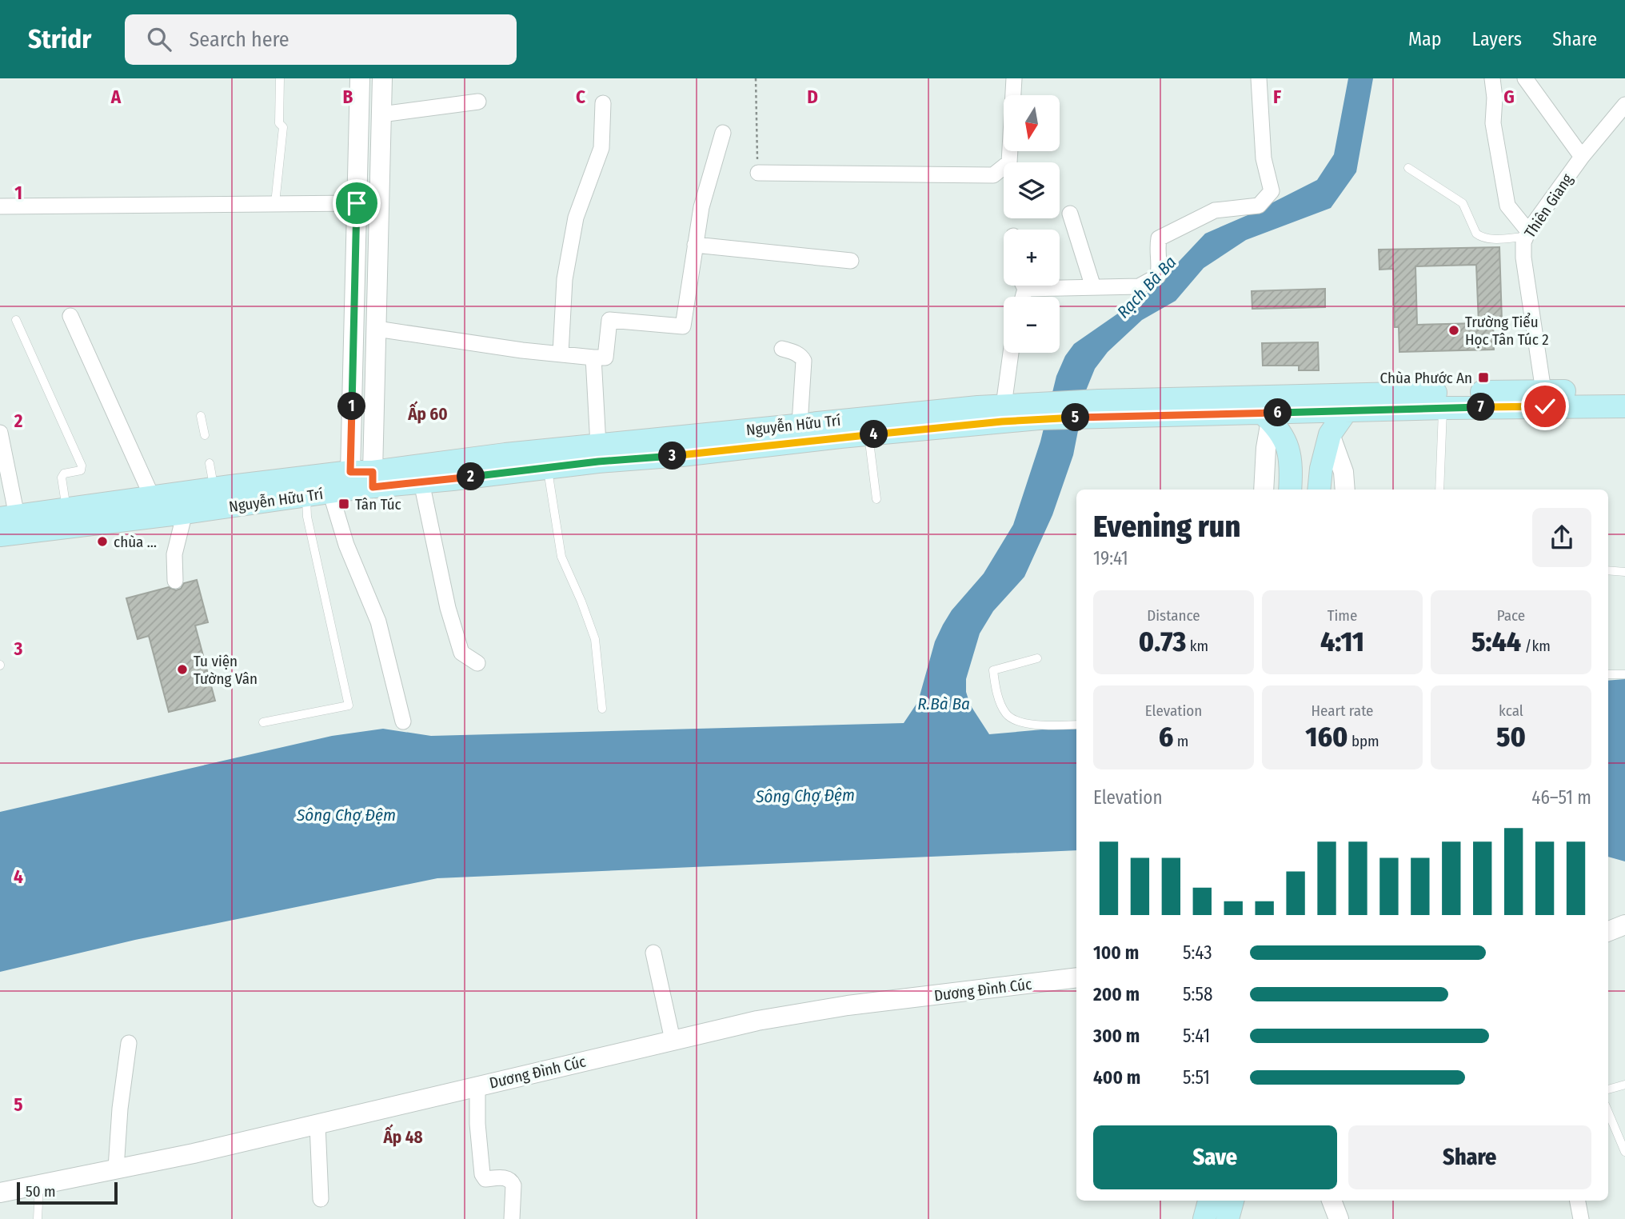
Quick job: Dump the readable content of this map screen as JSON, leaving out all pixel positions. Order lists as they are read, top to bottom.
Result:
{
  "streets": {
    "main road": ["Nguyễn Hữu Trí"],
    "street": ["Thiên Giang", "Dương Đình Cúc"]
  },
  "crossings": [
    ["Thiên Giang", "Nguyễn Hữu Trí"]
  ],
  "districts": ["Ấp 60", "Ấp 48"],
  "water": ["Rạch Bà Ba", "R.Bà Ba", "Sông Chợ Đệm"],
  "places": {
    "other": ["Trường Tiểu Học Tân Túc 2", "chùa …", "Tu viện Tường Vân"],
    "transit": ["Chùa Phước An", "Tân Túc"]
  },
  "scale_bar": "50 m",
  "north": "bottom",
  "page": {
    "header": "Stridr",
    "search": "Search here",
    "nav": ["Map", "Layers", "Share"],
    "map_buttons": ["+", "−"],
    "pins": [
      "1",
      "7",
      "6",
      "5",
      "4",
      "3",
      "2"
    ],
    "heading": ["Evening run", "19:41"],
    "stats": [
      ["Distance", "0.73 km"],
      ["Time", "4:11"],
      ["Pace", "5:44 /km"],
      ["Elevation", "6 m"],
      ["Heart rate", "160 bpm"],
      ["kcal", "50"]
    ],
    "chart": ["Elevation", "46–51 m"],
    "list": [
      {
        "name": "100 m",
        "note": "5:43"
      },
      {
        "name": "200 m",
        "note": "5:58"
      },
      {
        "name": "300 m",
        "note": "5:41"
      },
      {
        "name": "400 m",
        "note": "5:51"
      }
    ],
    "buttons": ["Save", "Share"],
    "scale": "50 m"
  },
  "grid": {
    "columns": [
      "A",
      "B",
      "C",
      "D",
      "F",
      "G"
    ],
    "rows": [
      "1",
      "2",
      "3",
      "4",
      "5"
    ]
  }
}
